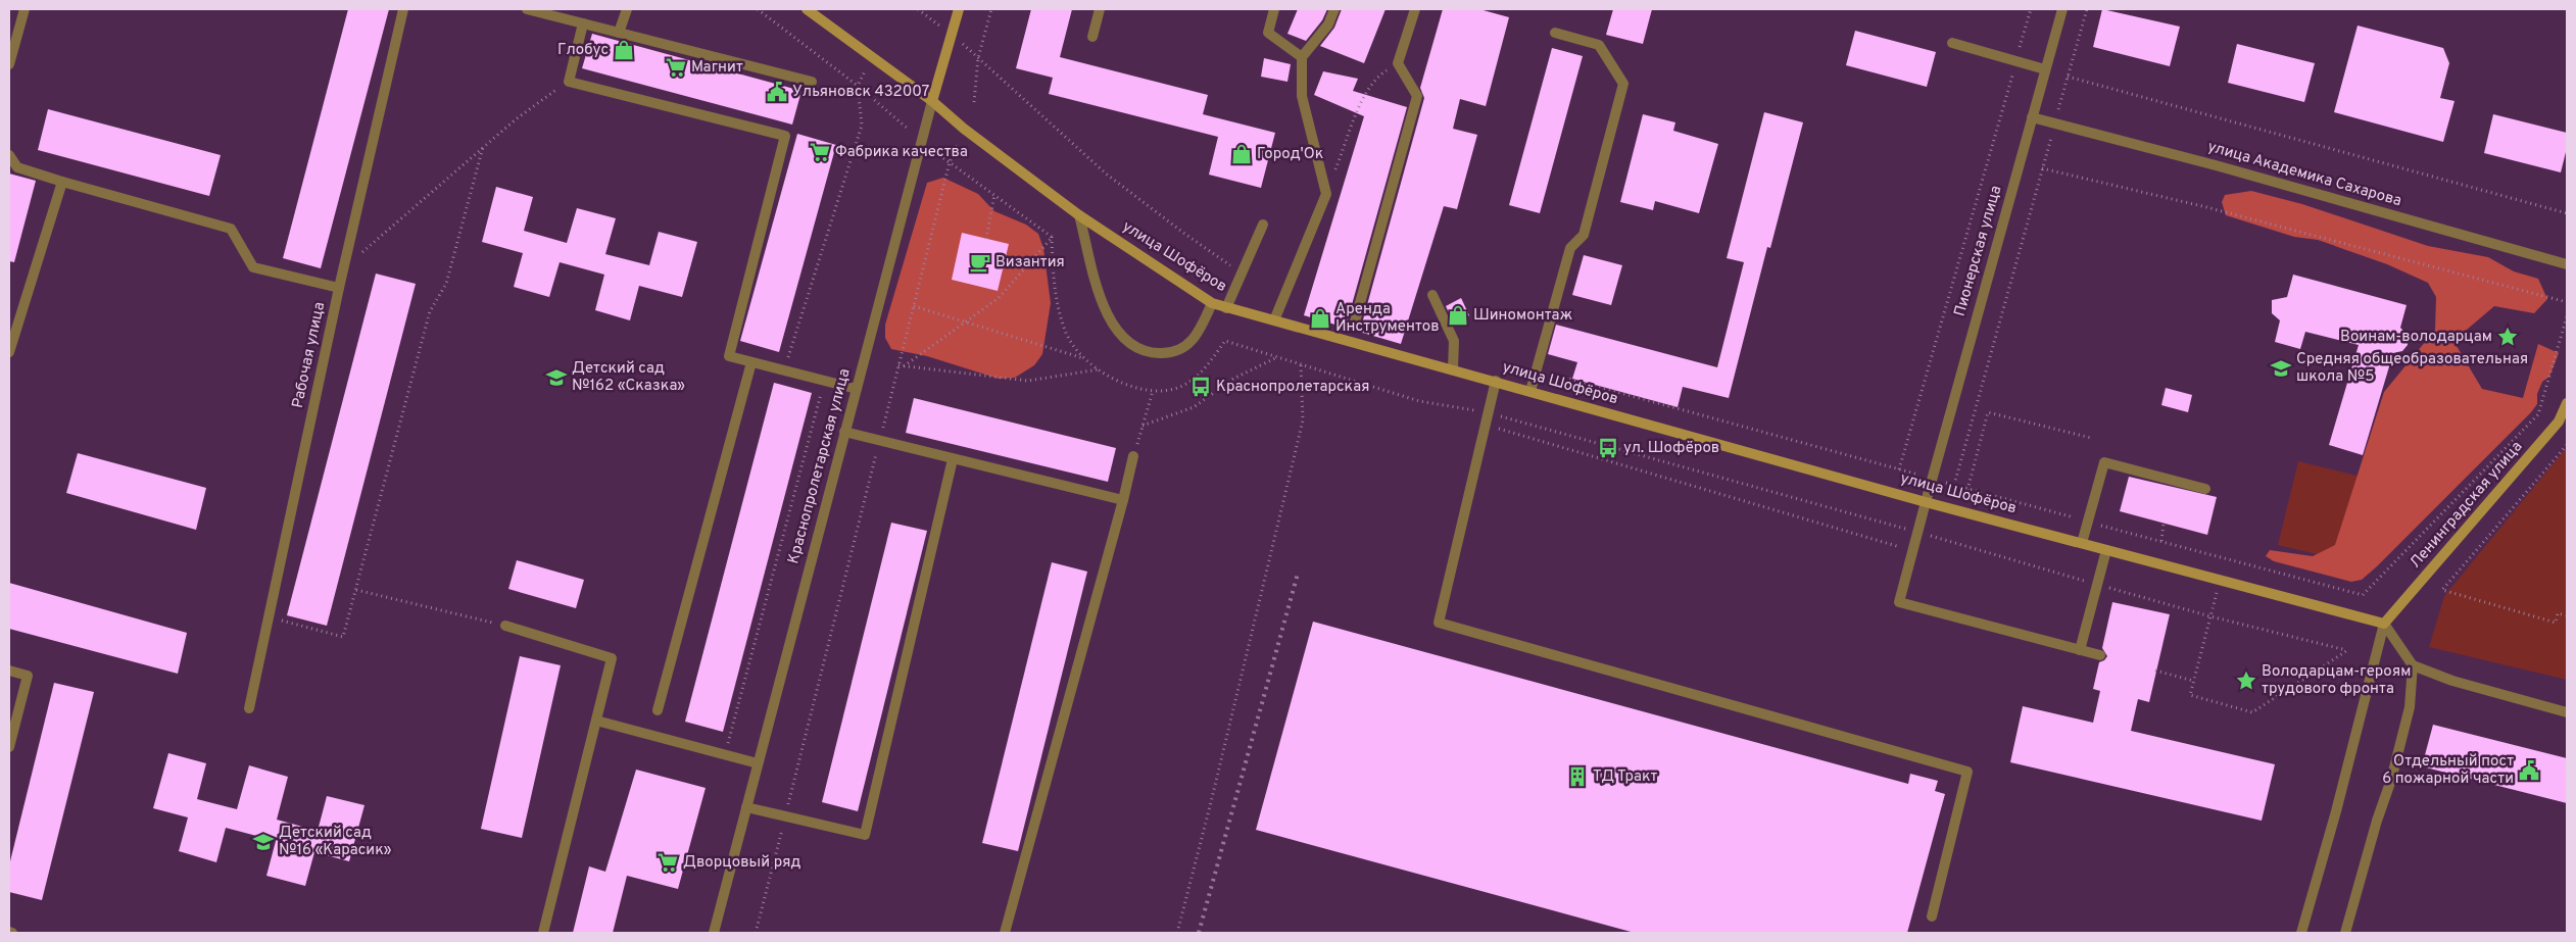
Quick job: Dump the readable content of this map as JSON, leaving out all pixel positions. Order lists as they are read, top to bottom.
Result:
{
  "streets": {
    "street": [
      "улица Академика Сахарова",
      "Пионерская улица",
      "улица Шофёров",
      "Рабочая улица",
      "Краснопролетарская улица",
      "Ленинградская улица"
    ]
  },
  "crossings": [
    ["улица Академика Сахарова", "Пионерская улица"],
    ["Пионерская улица", "улица Шофёров"],
    ["улица Шофёров", "Краснопролетарская улица"],
    ["улица Шофёров", "Ленинградская улица"]
  ],
  "places": {
    "shop": [
      "Глобус",
      "Город'Ок",
      "Шиномонтаж",
      "Аренда Инструментов"
    ],
    "supermarket": ["Магнит", "Фабрика качества", "Дворцовый ряд"],
    "public building": ["Ульяновск 432007", "Отдельный пост 6 пожарной части"],
    "cafe": ["Византия"],
    "place": ["Воинам-володарцам", "Володарцам-героям трудового фронта"],
    "school or university": ["Средняя общеобразовательная школа №5", "Детский сад №162 «Сказка»", "Детский сад №16 «Карасик»"],
    "bus stop": ["Краснопролетарская", "ул. Шофёров"],
    "building": ["ТД Тракт"]
  }
}
